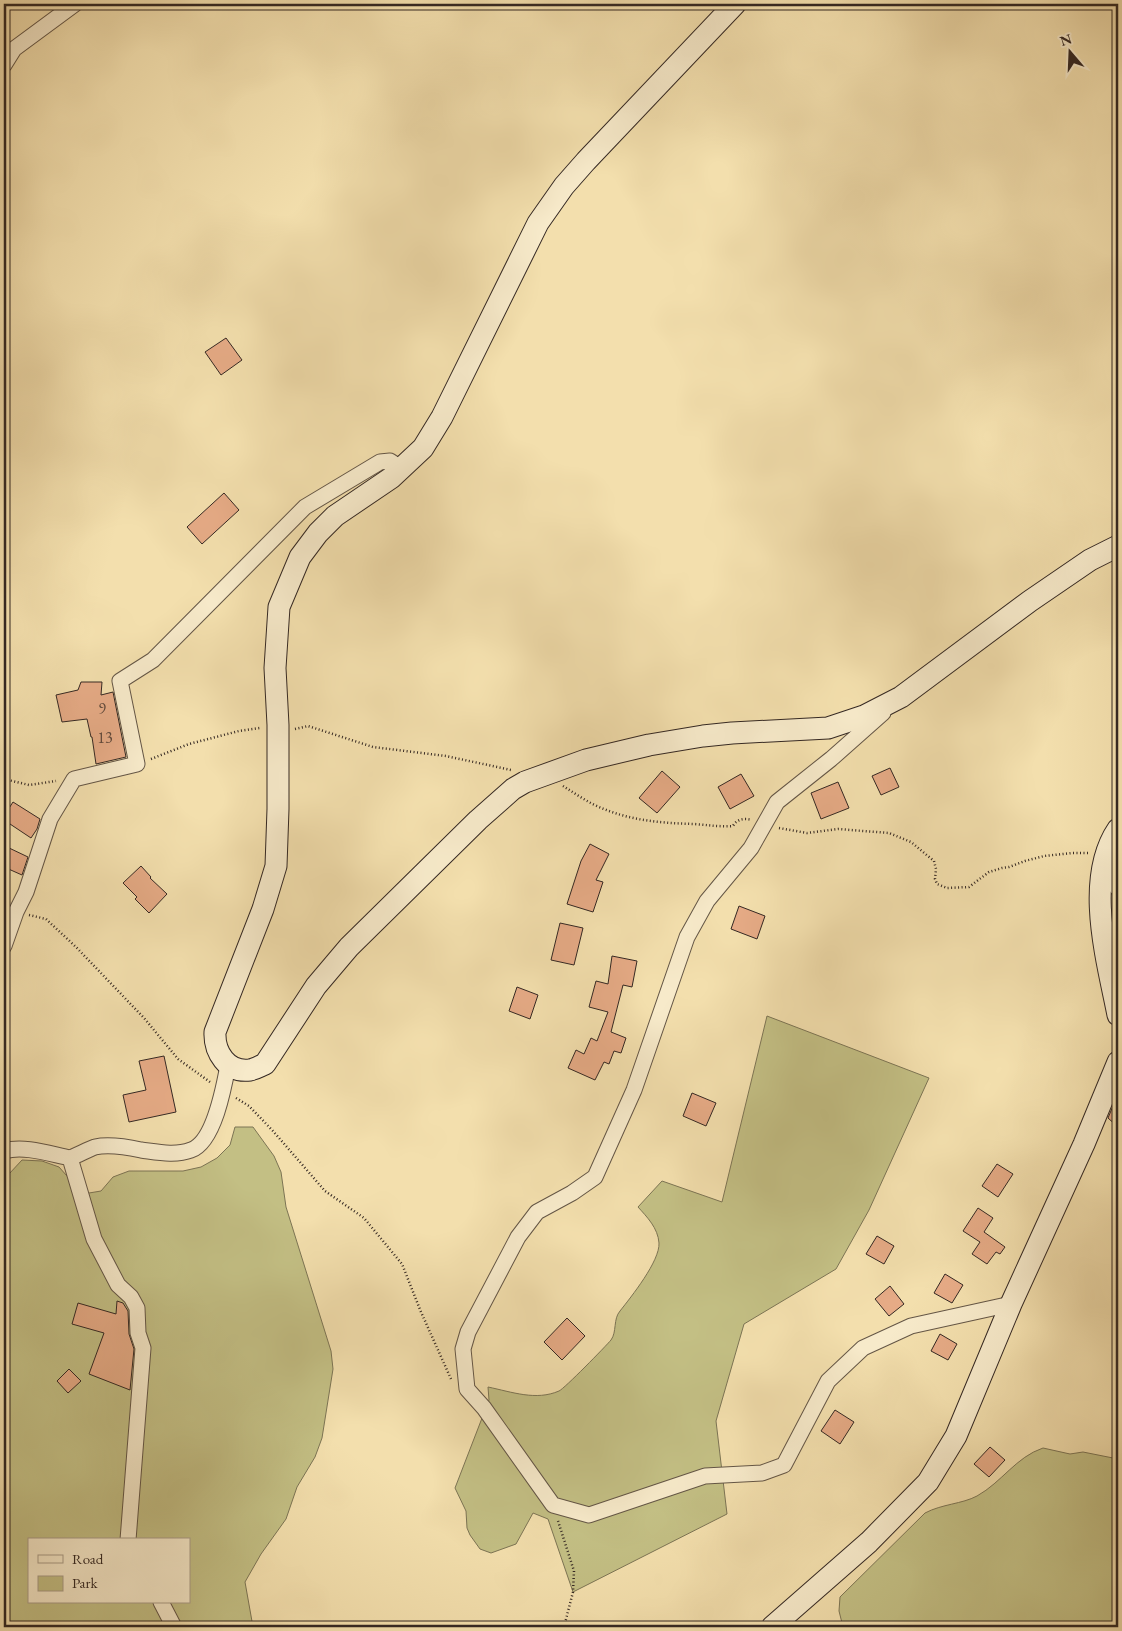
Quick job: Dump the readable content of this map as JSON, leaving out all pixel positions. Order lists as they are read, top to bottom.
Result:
{
  "house_numbers": ["9", "13"],
  "legend": ["Road", "Park"],
  "north": "top"
}
